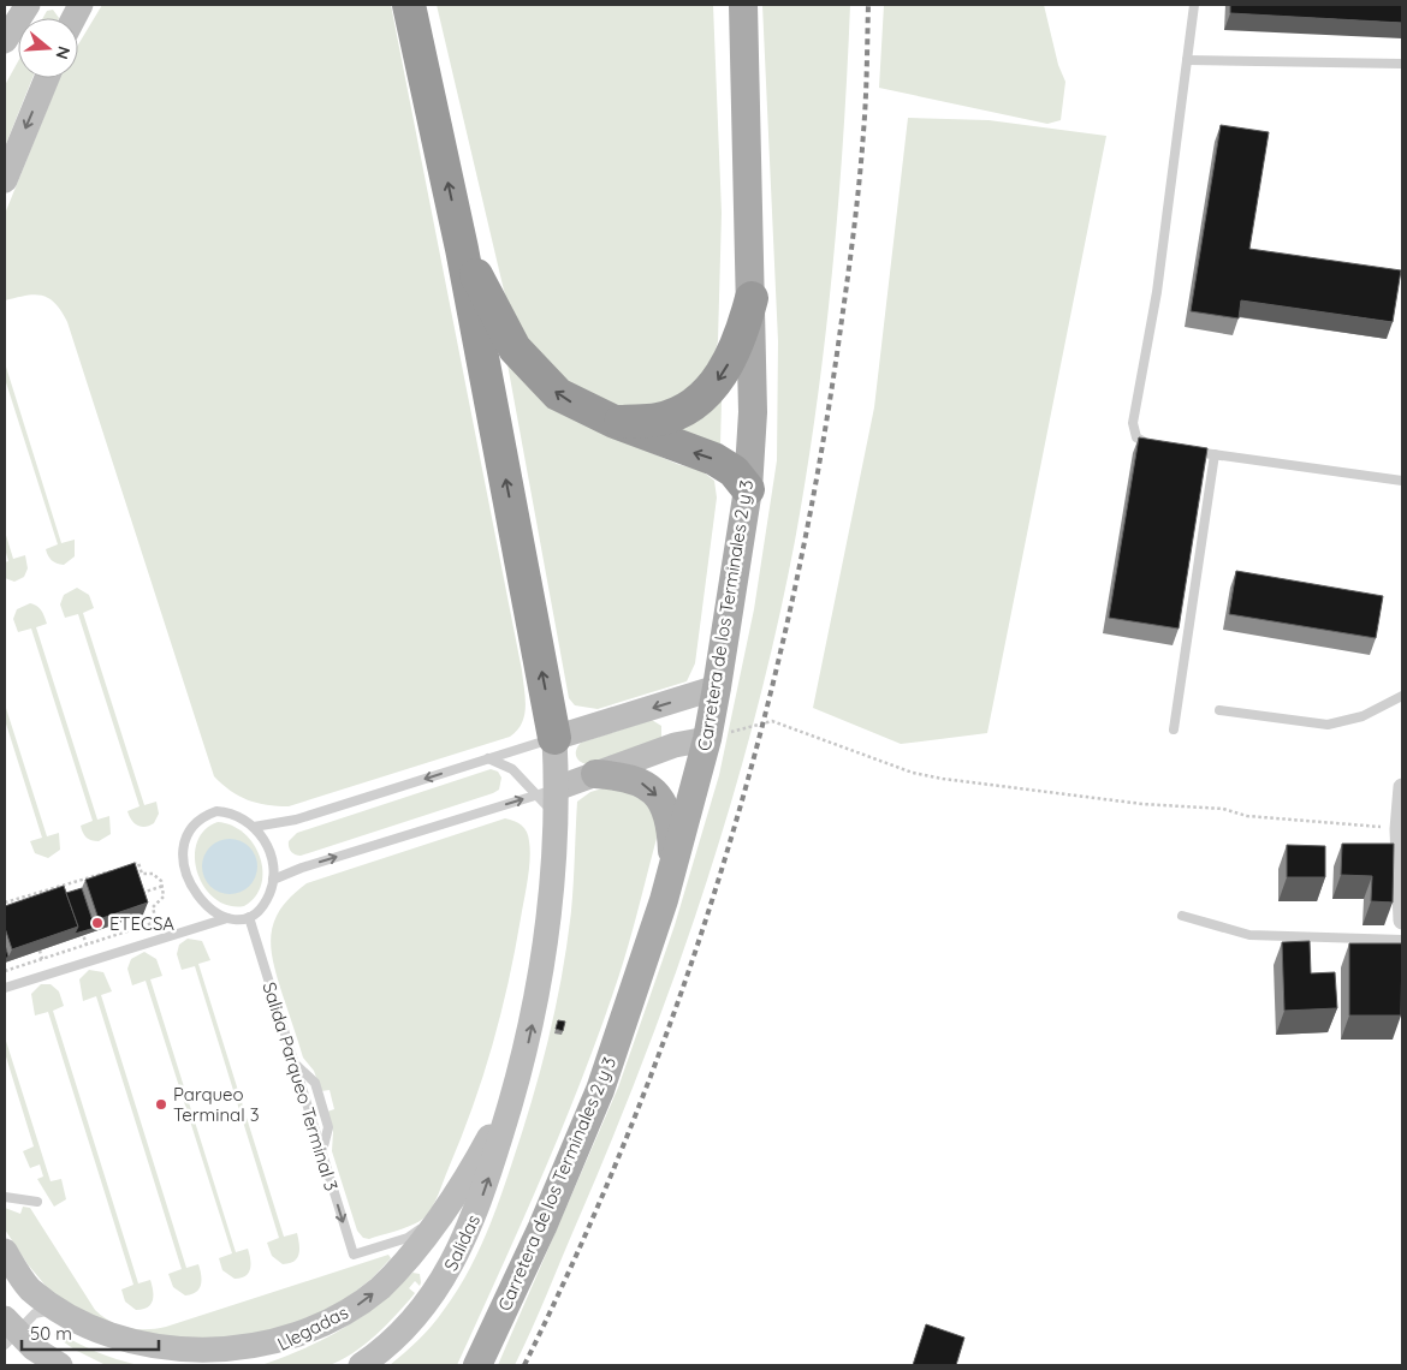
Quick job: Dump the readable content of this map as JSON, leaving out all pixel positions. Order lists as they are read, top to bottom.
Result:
{
  "streets": {
    "main road": ["Carretera de los Terminales 2 y 3", "Salidas", "Llegadas"],
    "lane": ["Salida Parqueo Terminal 3"]
  },
  "crossings": [
    ["Salida Parqueo Terminal 3", "Llegadas"],
    ["Salidas", "Llegadas"]
  ],
  "one_way": ["Salidas", "Llegadas"],
  "places": ["ETECSA", "Parqueo Terminal 3"],
  "scale_bar": "50 m",
  "north": "right"
}
